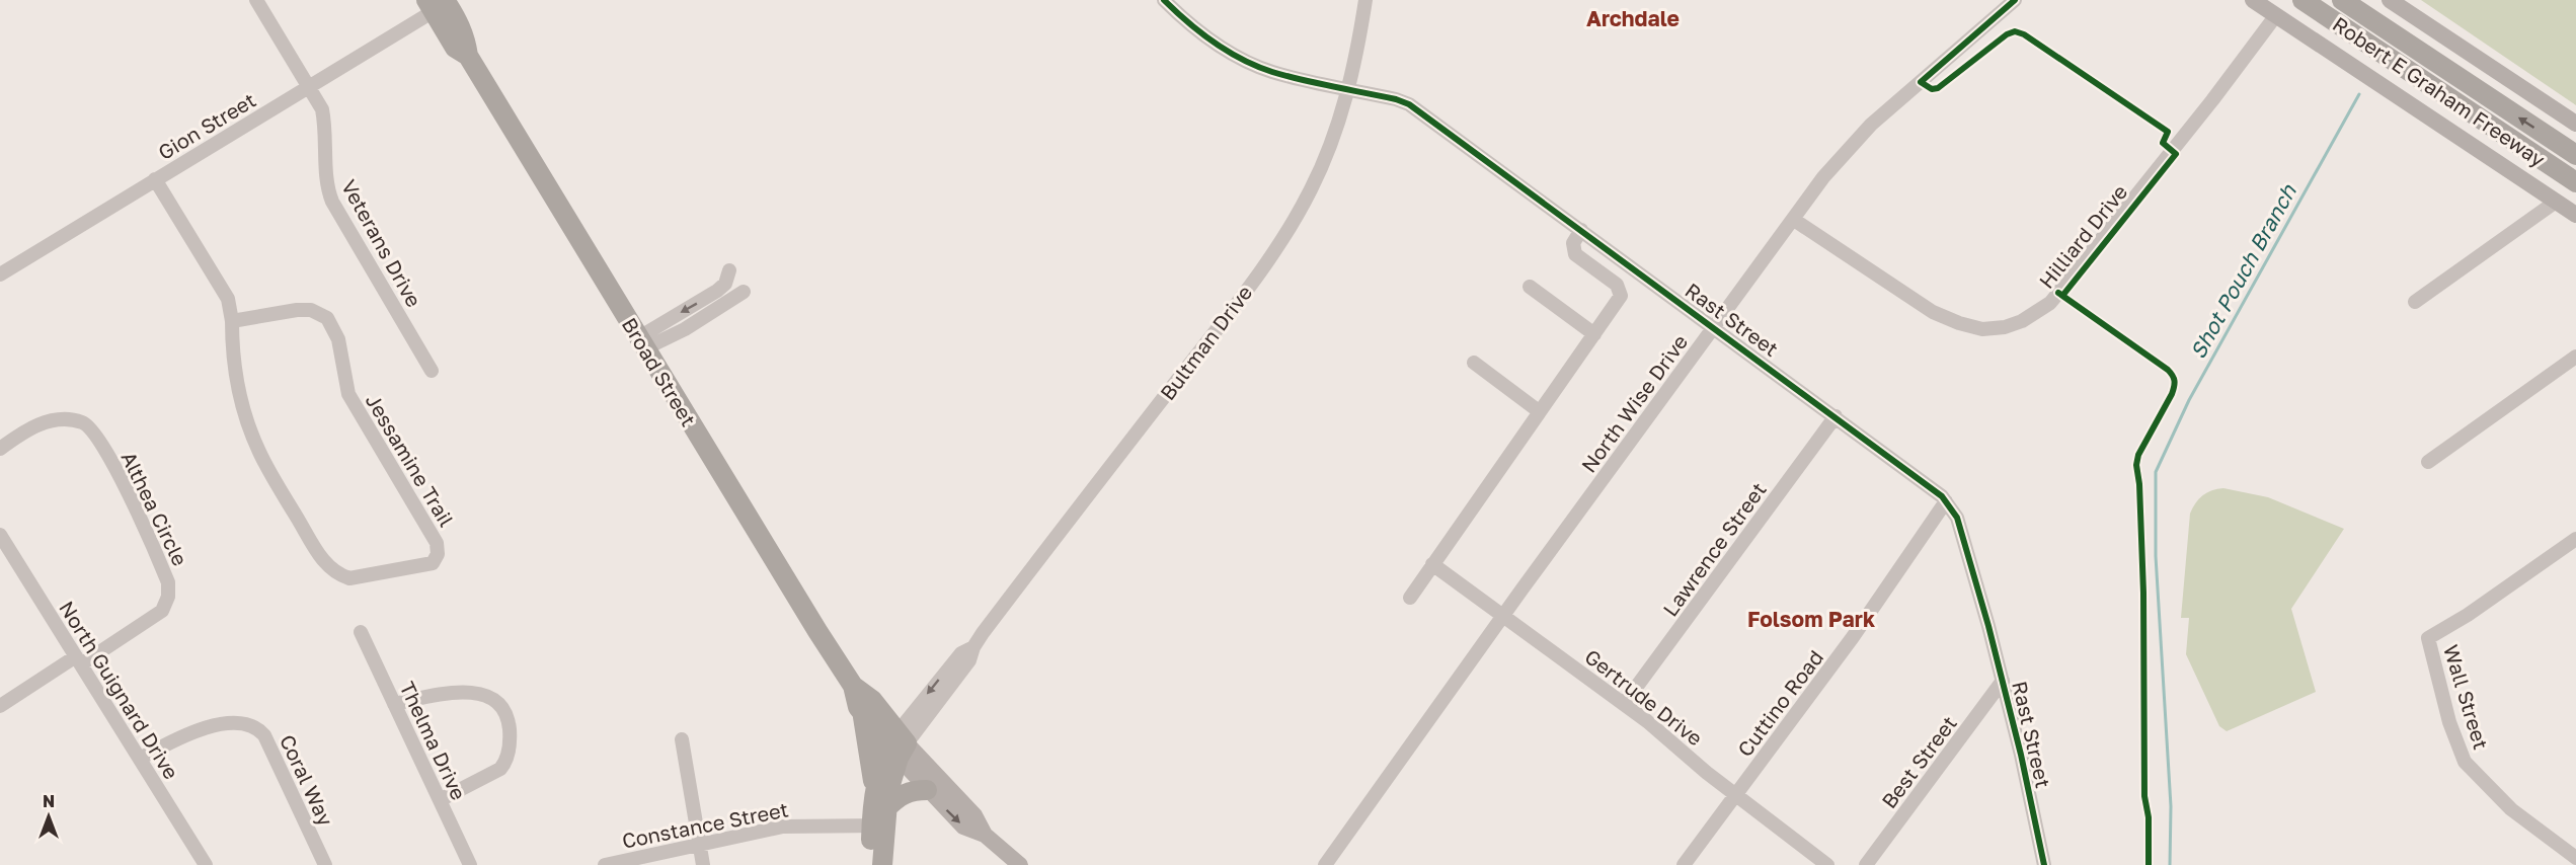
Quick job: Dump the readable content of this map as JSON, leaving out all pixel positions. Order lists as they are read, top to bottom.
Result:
{
  "streets": {
    "highway": ["Robert E Graham Freeway", "Bultman Drive", "Broad Street"],
    "street": [
      "Gion Street",
      "Hilliard Drive",
      "Veterans Drive",
      "Rast Street",
      "North Wise Drive",
      "Jessamine Trail",
      "Althea Circle",
      "Lawrence Street",
      "North Guignard Drive",
      "Gertrude Drive",
      "Wall Street",
      "Cuttino Road",
      "Thelma Drive",
      "Best Street",
      "Coral Way",
      "Constance Street"
    ]
  },
  "crossings": [
    ["Gion Street", "Veterans Drive"],
    ["Gion Street", "Broad Street"],
    ["Gion Street", "Jessamine Trail"],
    ["Hilliard Drive", "North Wise Drive"],
    ["Rast Street", "Bultman Drive"],
    ["Rast Street", "North Wise Drive"],
    ["Rast Street", "Lawrence Street"],
    ["Rast Street", "Cuttino Road"],
    ["Rast Street", "Best Street"],
    ["Bultman Drive", "Broad Street"],
    ["Bultman Drive", "Constance Street"],
    ["North Wise Drive", "Gertrude Drive"],
    ["Althea Circle", "North Guignard Drive"],
    ["Lawrence Street", "Gertrude Drive"],
    ["North Guignard Drive", "Coral Way"],
    ["Gertrude Drive", "Cuttino Road"]
  ],
  "districts": ["Archdale", "Folsom Park"],
  "water": ["Shot Pouch Branch"],
  "north": "top"
}
